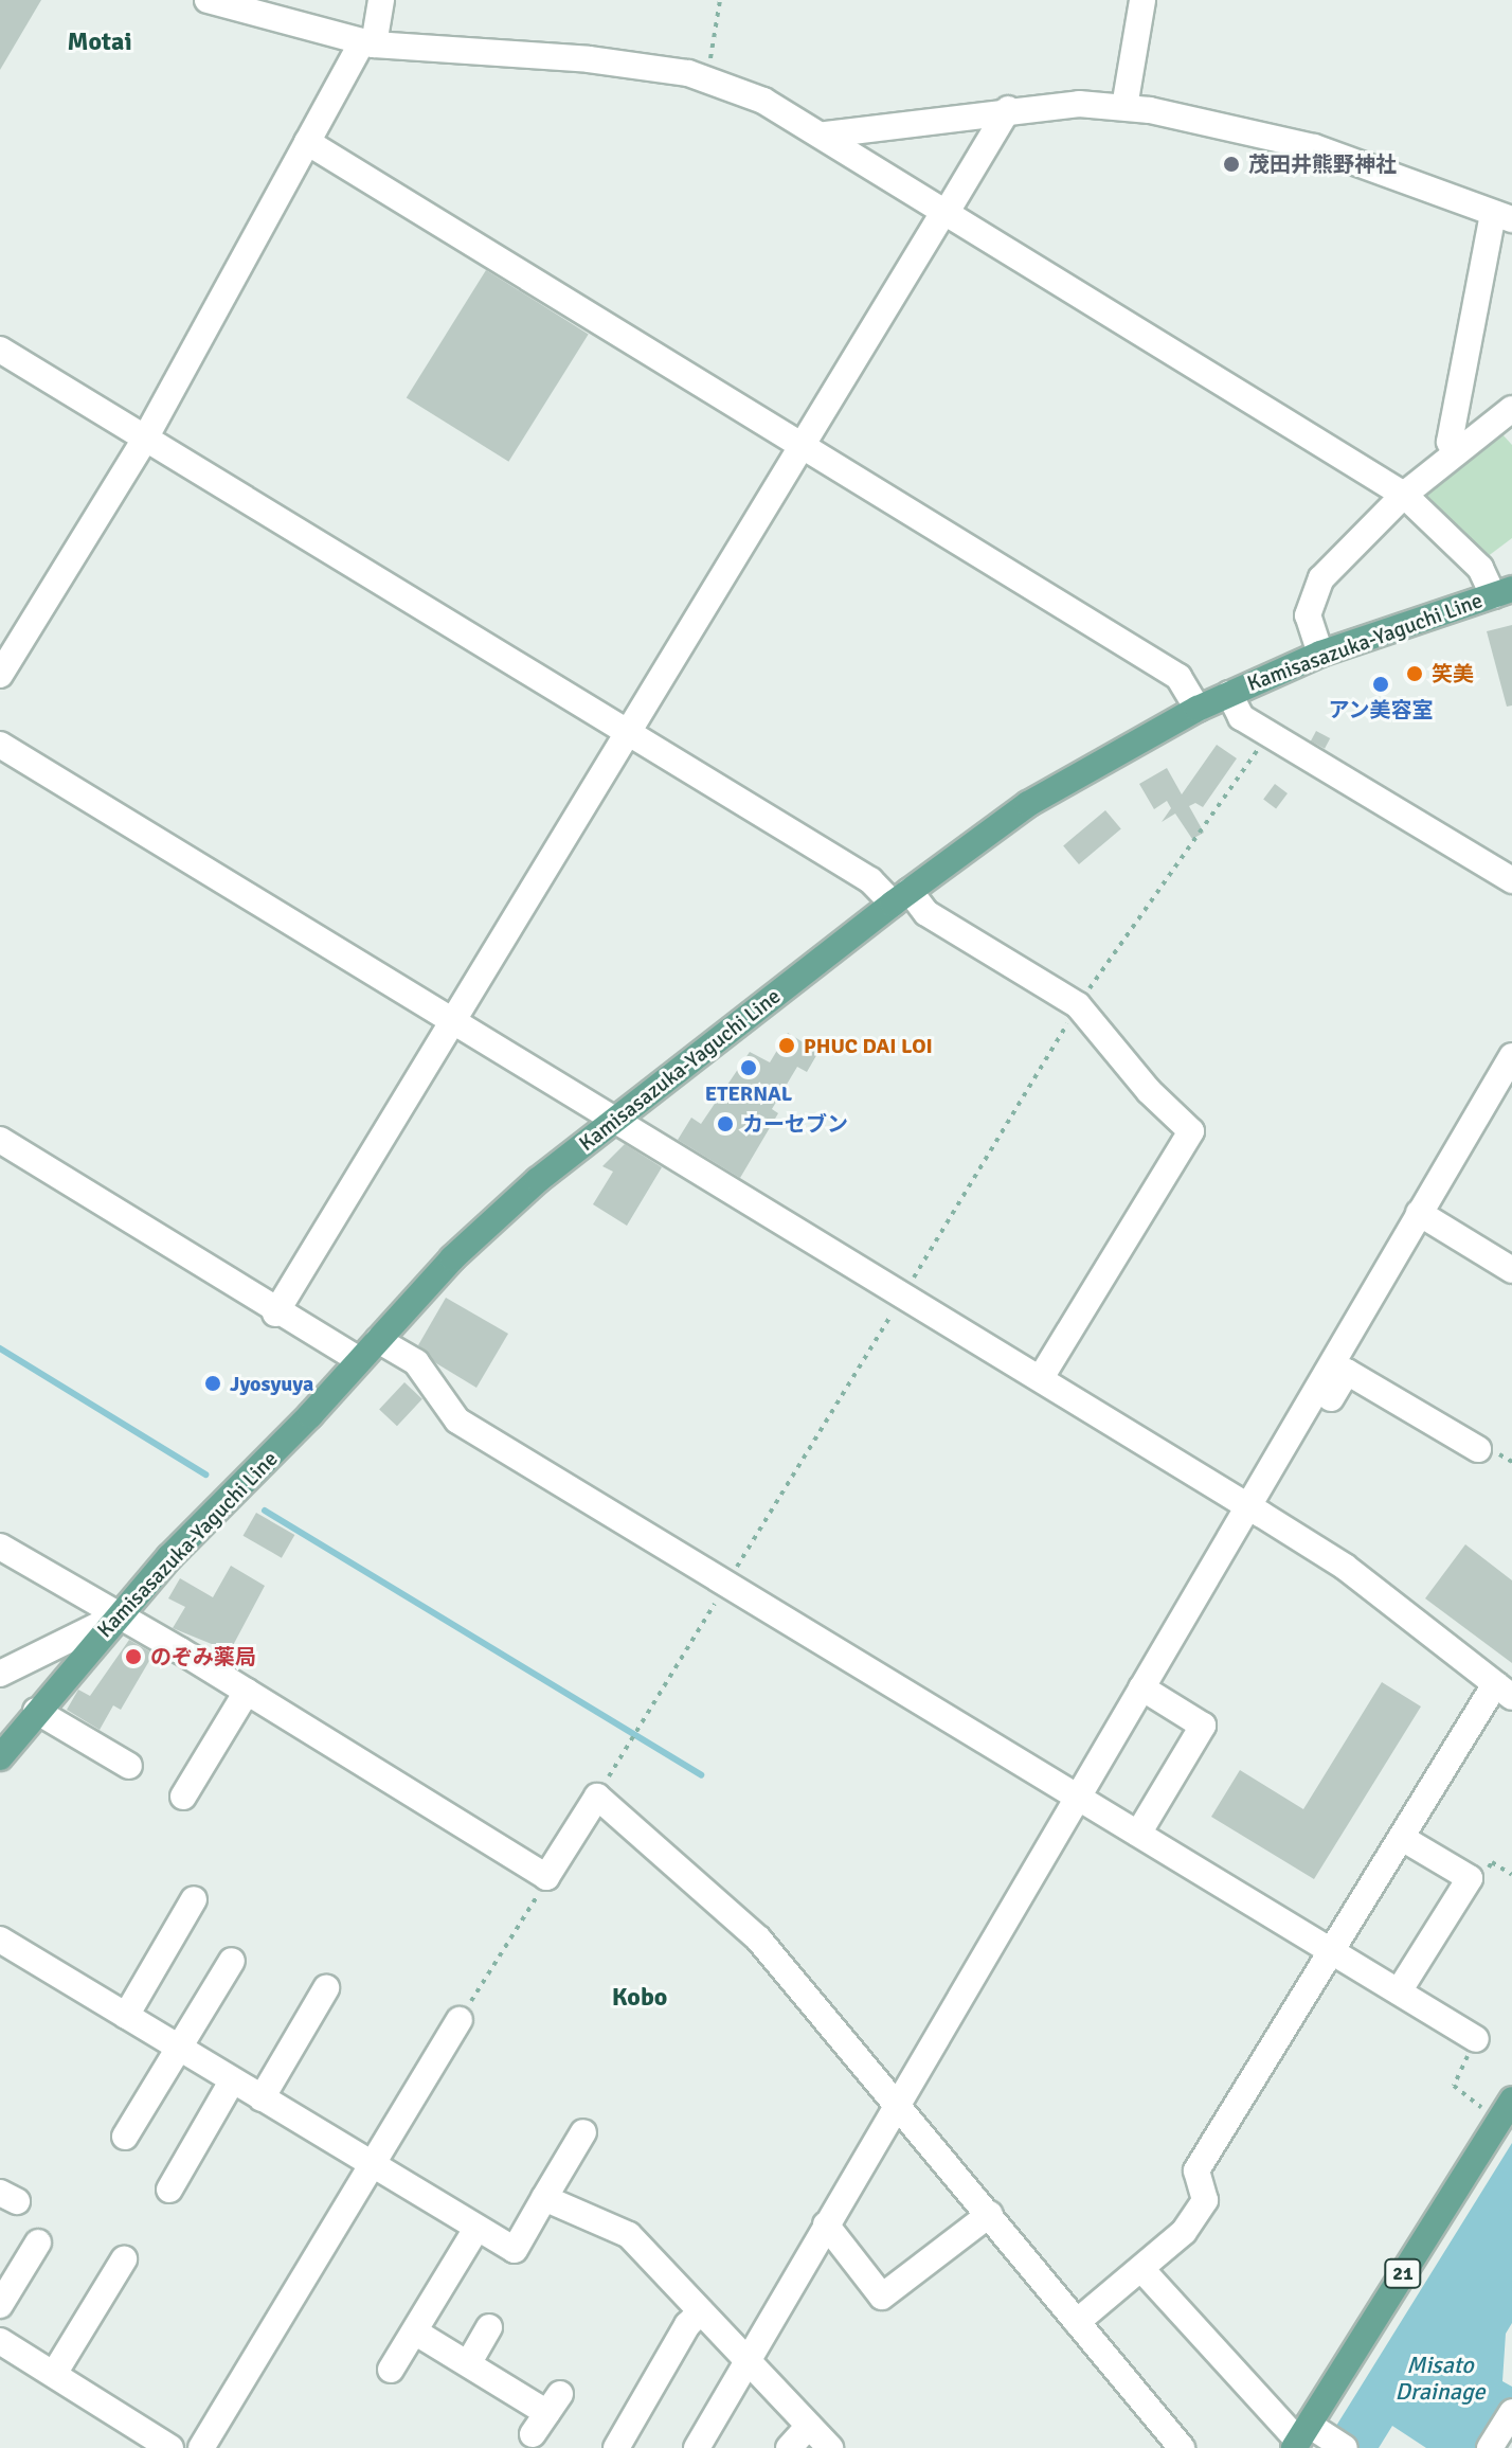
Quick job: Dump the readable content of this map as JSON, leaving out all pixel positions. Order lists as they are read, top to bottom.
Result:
{
  "streets": {
    "main road": ["Kamisasazuka-Yaguchi Line", "21"]
  },
  "districts": ["Motai", "Kobo"],
  "water": ["Misato Drainage"],
  "places": [
    "茂田井熊野神社",
    "笑美",
    "アン美容室",
    "PHUC DAI LOI",
    "ETERNAL",
    "カーセブン",
    "Jyosyuya",
    "のぞみ薬局"
  ]
}
